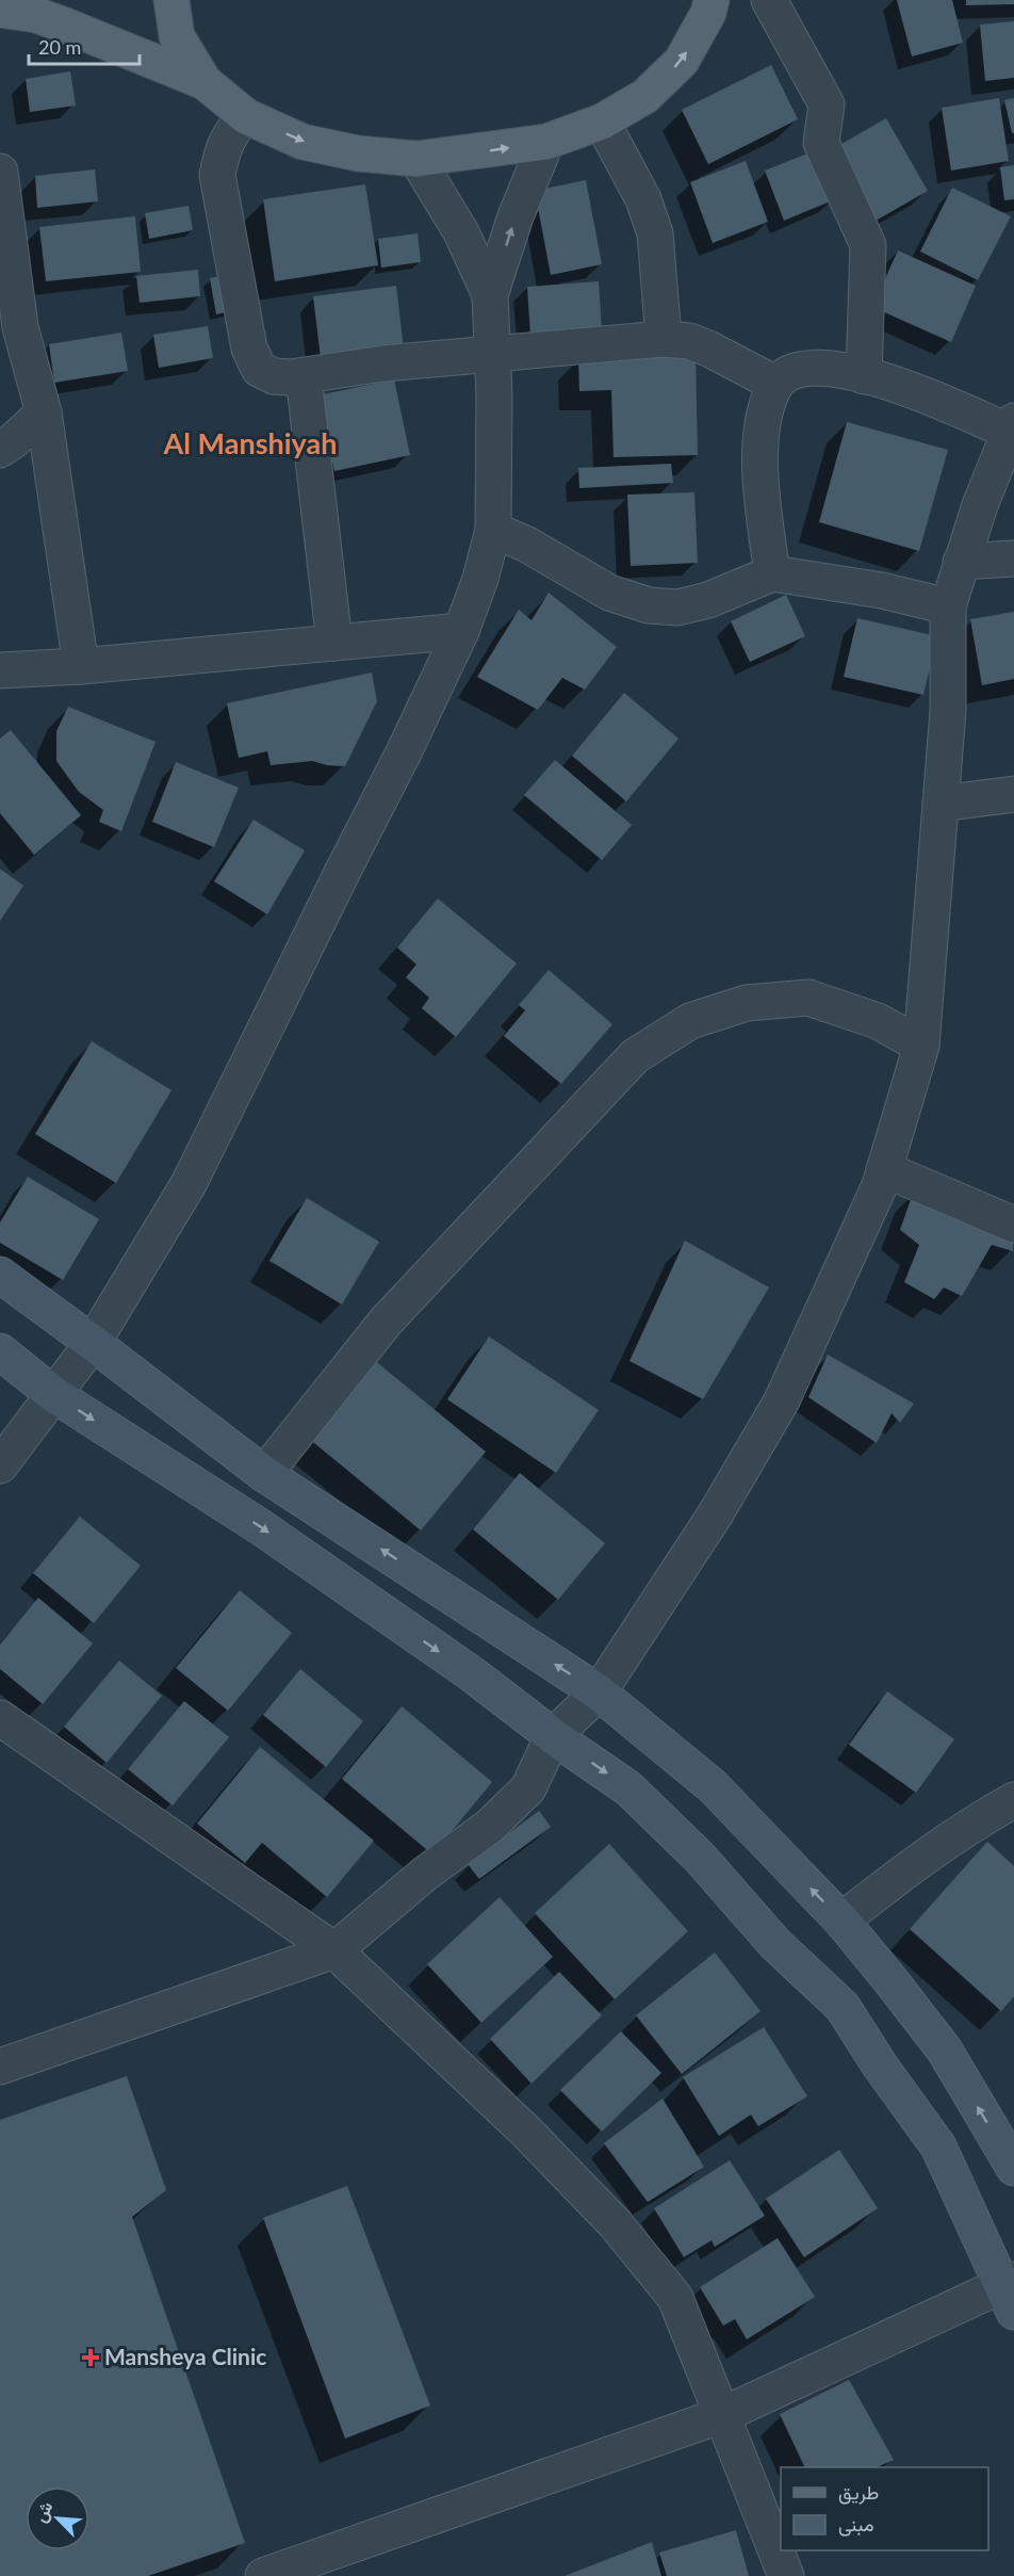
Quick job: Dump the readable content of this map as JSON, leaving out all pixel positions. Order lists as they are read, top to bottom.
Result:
{
  "districts": ["Al Manshiyah"],
  "places": {
    "health": ["Mansheya Clinic"]
  },
  "legend": ["طريق", "مبنى"],
  "scale_bar": "20 m",
  "north": "top left"
}
